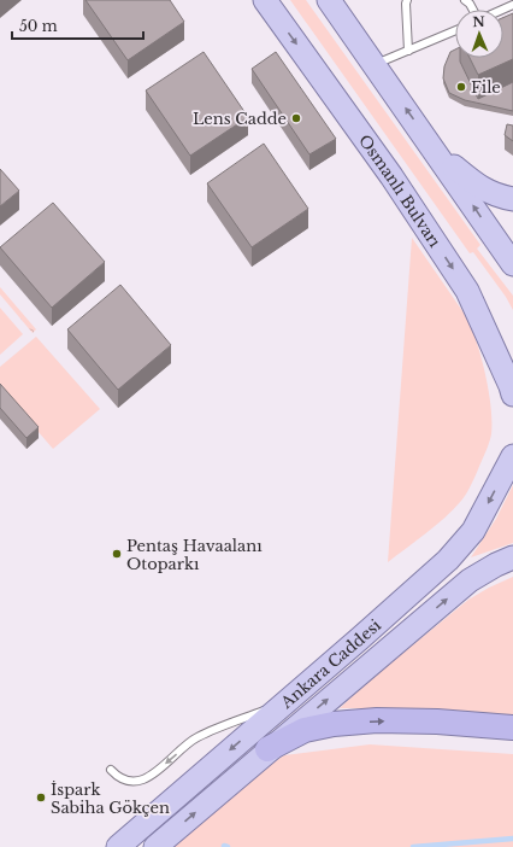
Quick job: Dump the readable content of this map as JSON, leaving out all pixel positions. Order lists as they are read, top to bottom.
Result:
{
  "streets": {
    "main road": ["Osmanlı Bulvarı", "Ankara Caddesi"]
  },
  "places": [
    "File",
    "Lens Cadde",
    "Pentaş Havaalanı Otoparkı",
    "İspark Sabiha Gökçen"
  ],
  "scale_bar": "50 m",
  "north": "top"
}
